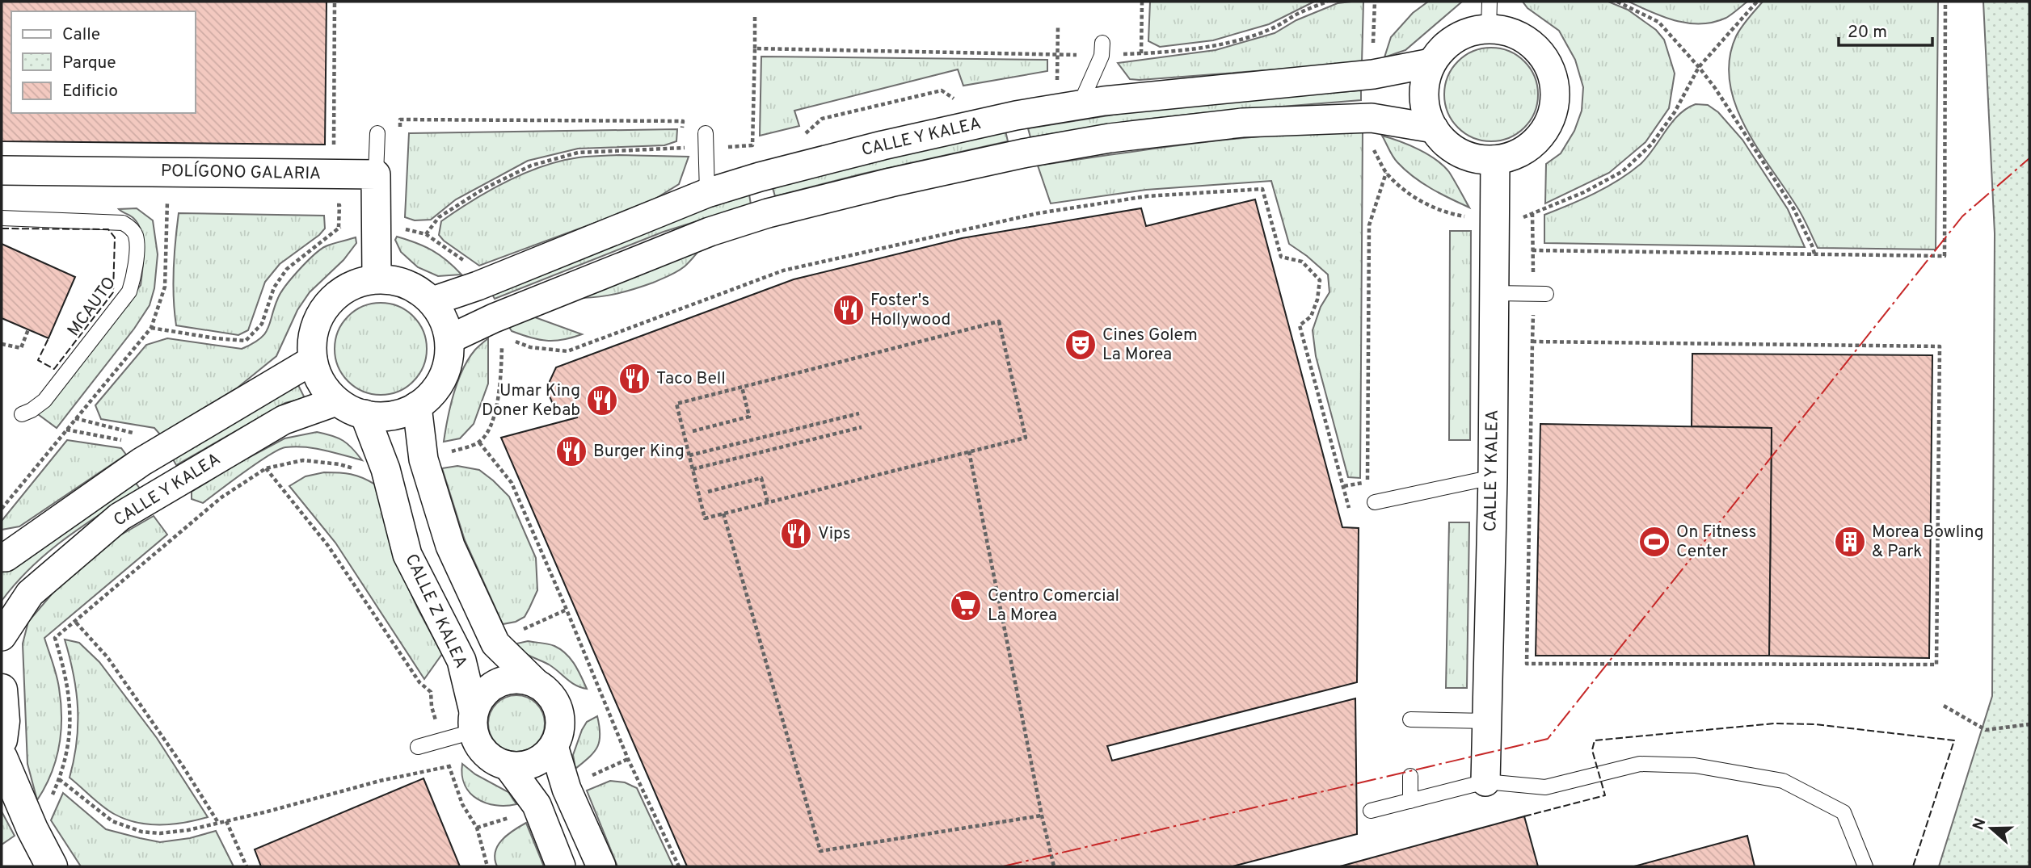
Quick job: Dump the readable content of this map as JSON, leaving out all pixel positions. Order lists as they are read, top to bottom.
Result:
{
  "streets": {
    "street": ["CALLE Y KALEA", "POLÍGONO GALARIA", "CALLE Z KALEA"],
    "lane": ["MCAUTO"]
  },
  "crossings": [
    ["CALLE Y KALEA", "CALLE Z KALEA"]
  ],
  "places": {
    "restaurant": [
      "Foster's Hollywood",
      "Taco Bell",
      "Umar King Doner Kebab",
      "Burger King",
      "Vips"
    ],
    "theatre": ["Cines Golem La Morea"],
    "sports": ["On Fitness Center"],
    "building": ["Morea Bowling & Park"],
    "supermarket": ["Centro Comercial La Morea"]
  },
  "legend": ["Calle", "Parque", "Edificio"],
  "scale_bar": "20 m",
  "north": "left"
}
